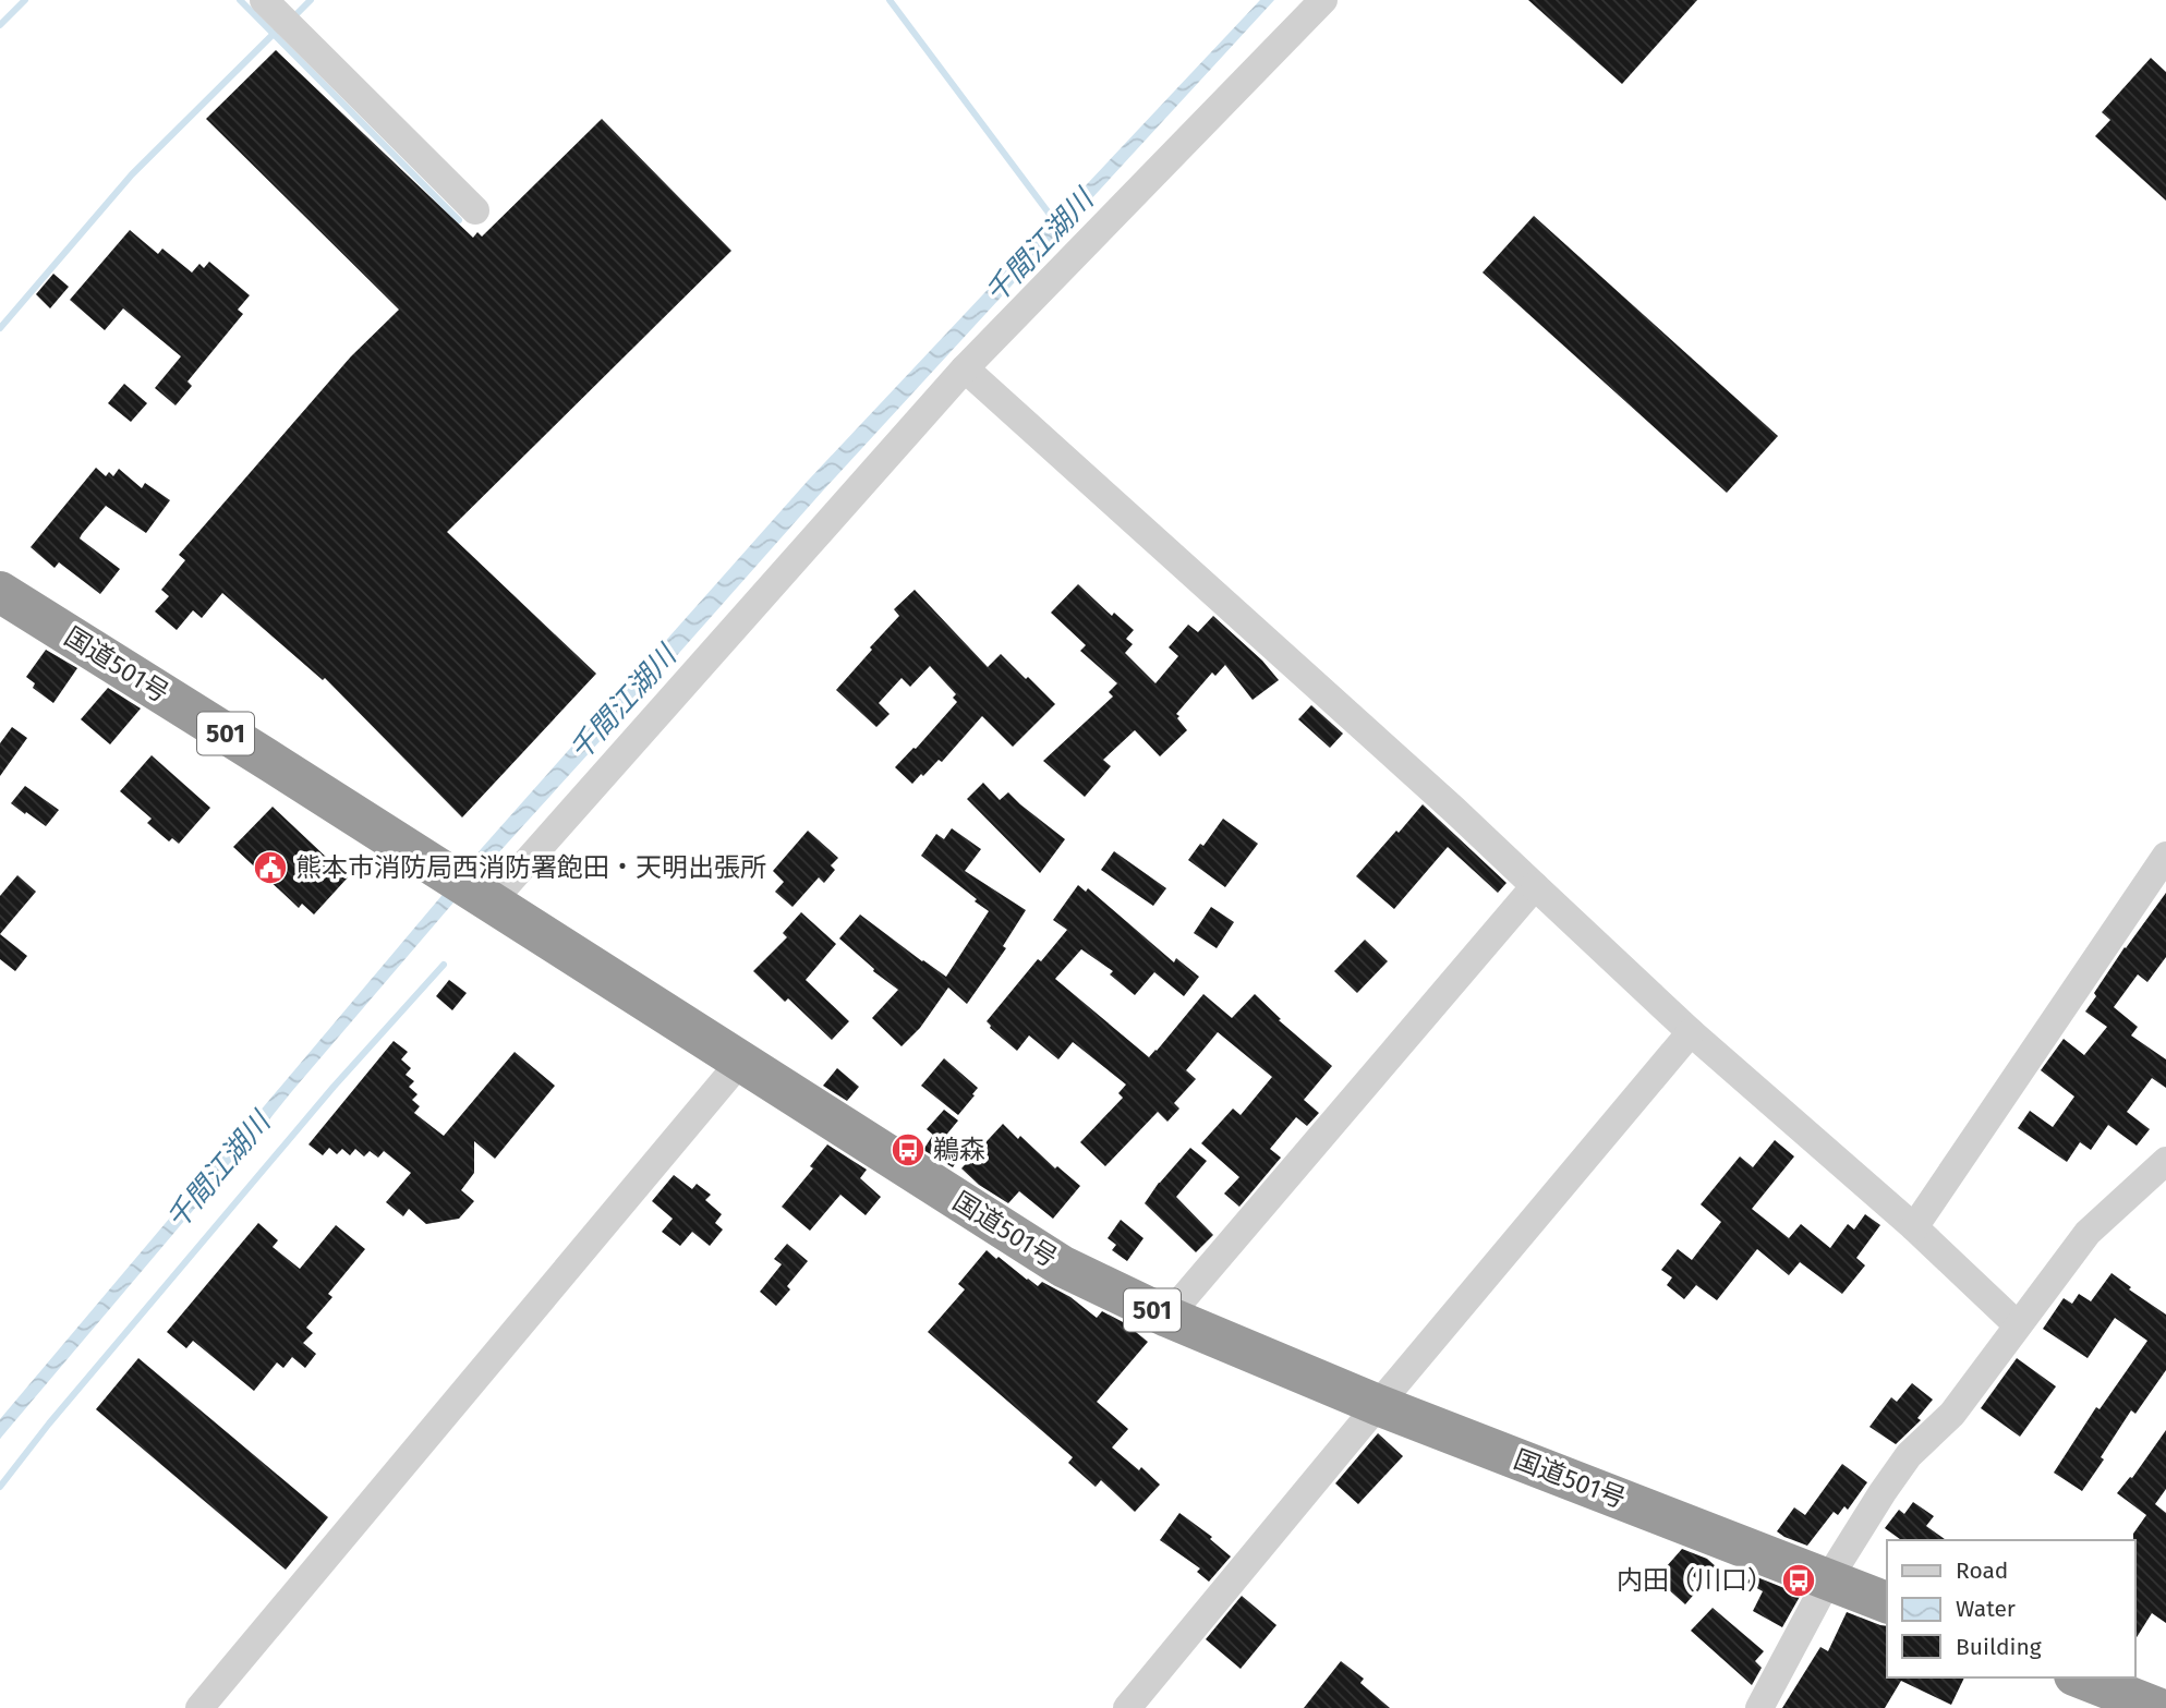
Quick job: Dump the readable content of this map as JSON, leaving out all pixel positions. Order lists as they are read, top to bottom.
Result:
{
  "streets": {
    "highway": ["国道501号", "501"]
  },
  "water": ["千間江湖川"],
  "places": {
    "public building": ["熊本市消防局西消防署飽田・天明出張所"],
    "bus stop": ["鵜森", "内田（川口）"]
  },
  "legend": ["Road", "Water", "Building"]
}
